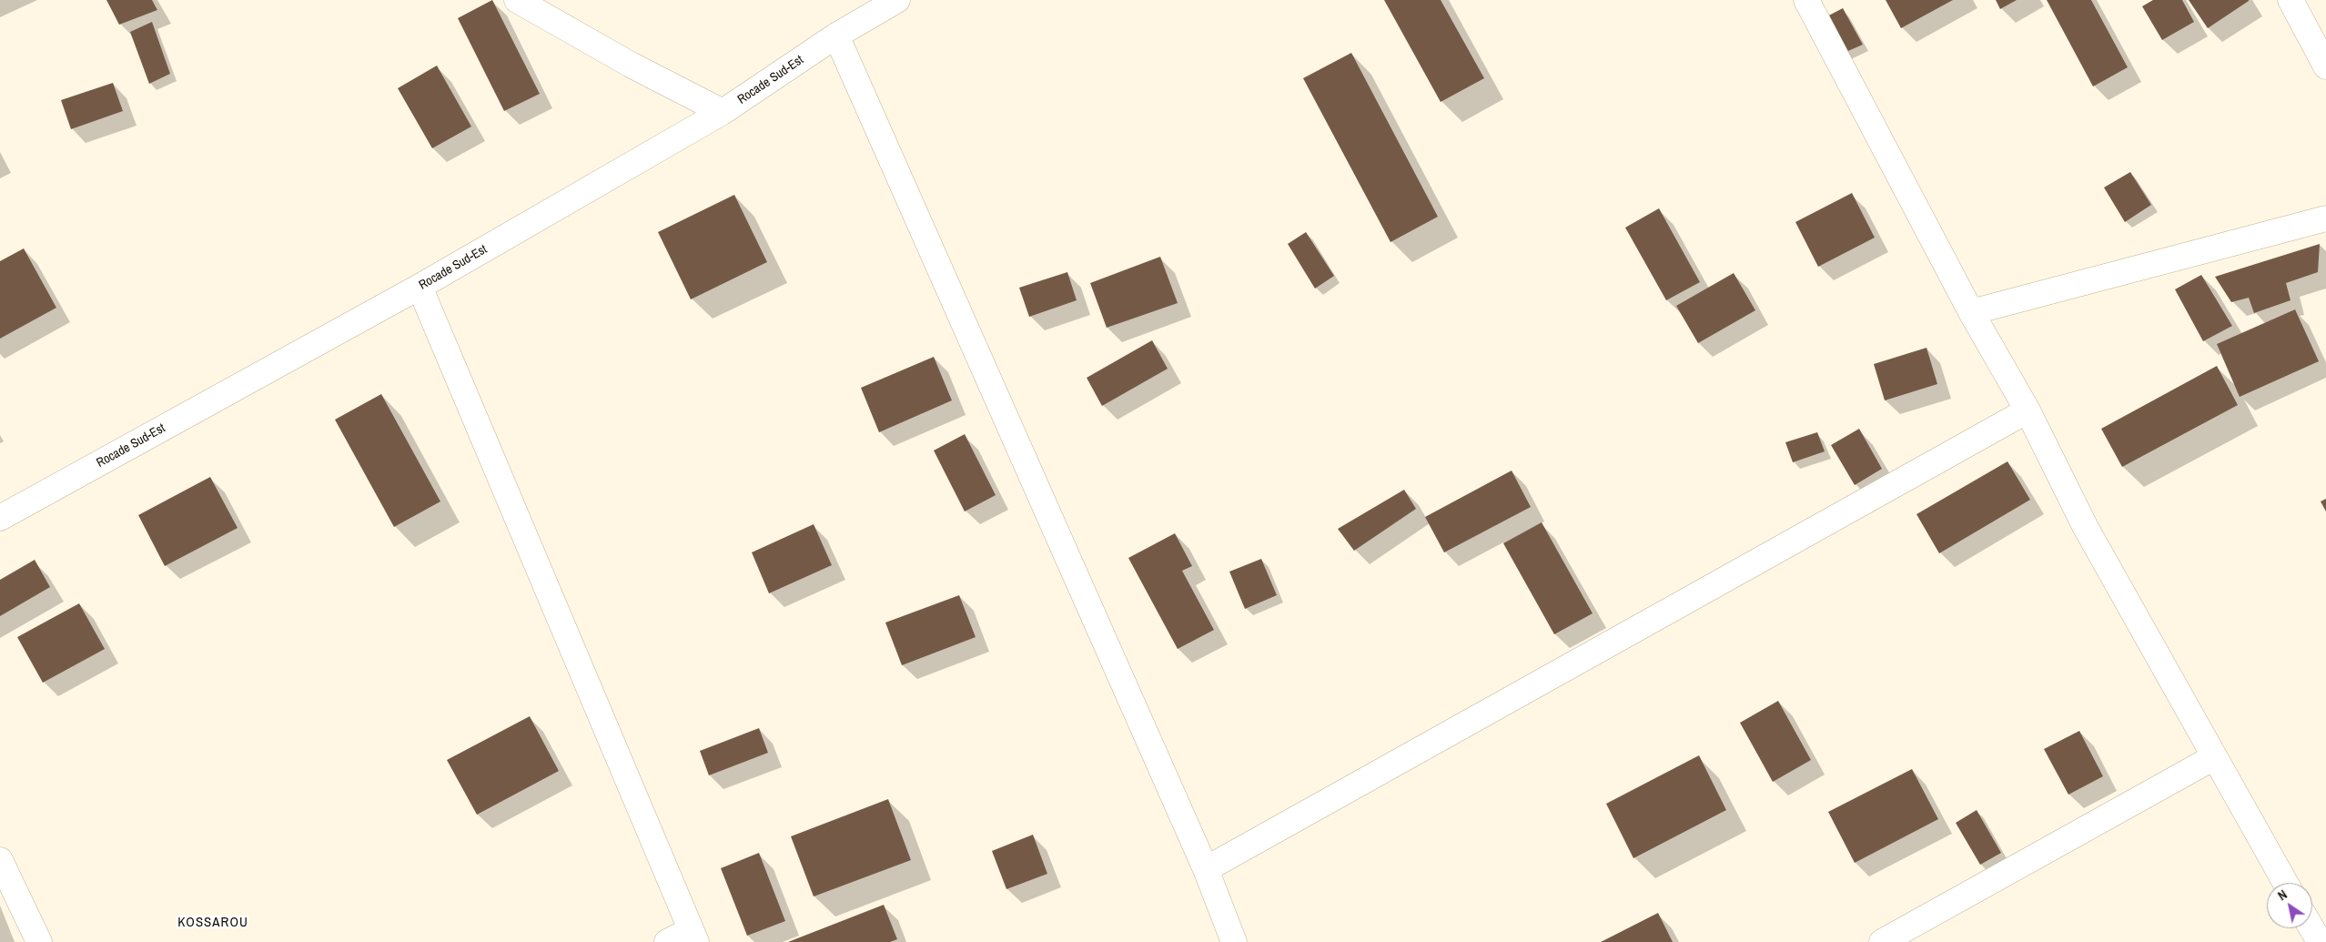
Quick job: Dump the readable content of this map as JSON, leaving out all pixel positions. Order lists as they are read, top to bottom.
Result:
{
  "streets": {
    "street": ["Rocade Sud-Est"]
  },
  "districts": ["KOSSAROU"],
  "north": "top left"
}
